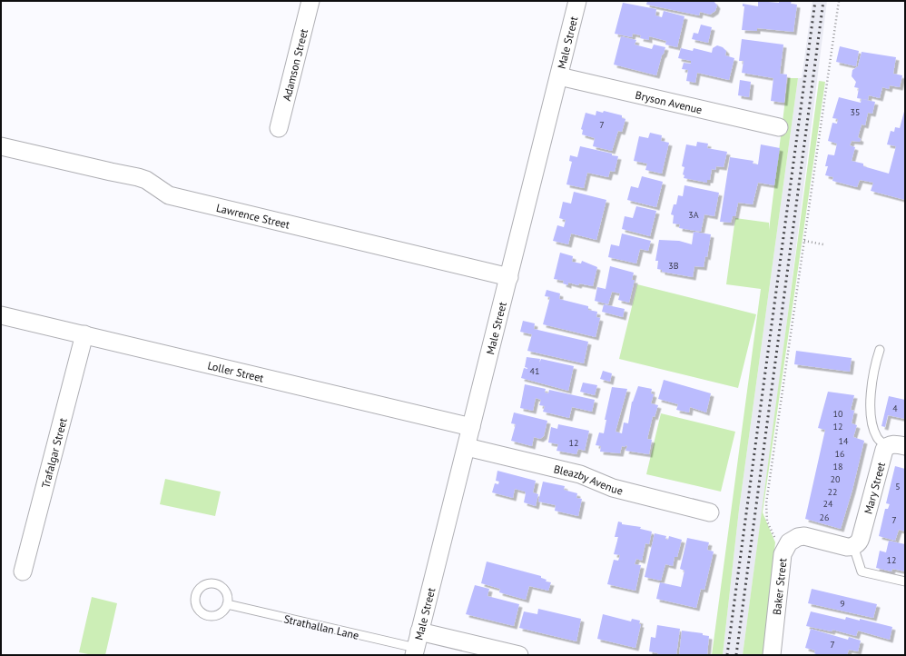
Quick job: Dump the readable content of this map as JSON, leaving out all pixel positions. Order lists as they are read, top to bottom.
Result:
{
  "streets": {
    "street": [
      "Male Street",
      "Adamson Street",
      "Bryson Avenue",
      "Lawrence Street",
      "Loller Street",
      "Trafalgar Street",
      "Bleazby Avenue",
      "Mary Street",
      "Baker Street"
    ],
    "lane": ["Strathallan Lane"]
  },
  "crossings": [
    ["Male Street", "Bryson Avenue"],
    ["Male Street", "Lawrence Street"],
    ["Male Street", "Loller Street"],
    ["Male Street", "Bleazby Avenue"],
    ["Male Street", "Strathallan Lane"],
    ["Loller Street", "Trafalgar Street"],
    ["Mary Street", "Baker Street"]
  ],
  "house_numbers": [
    "35",
    "7",
    "3A",
    "3B",
    "41",
    "4",
    "10",
    "12",
    "14",
    "12",
    "16",
    "18",
    "20",
    "5",
    "22",
    "24",
    "26",
    "7",
    "12",
    "9",
    "7"
  ]
}
